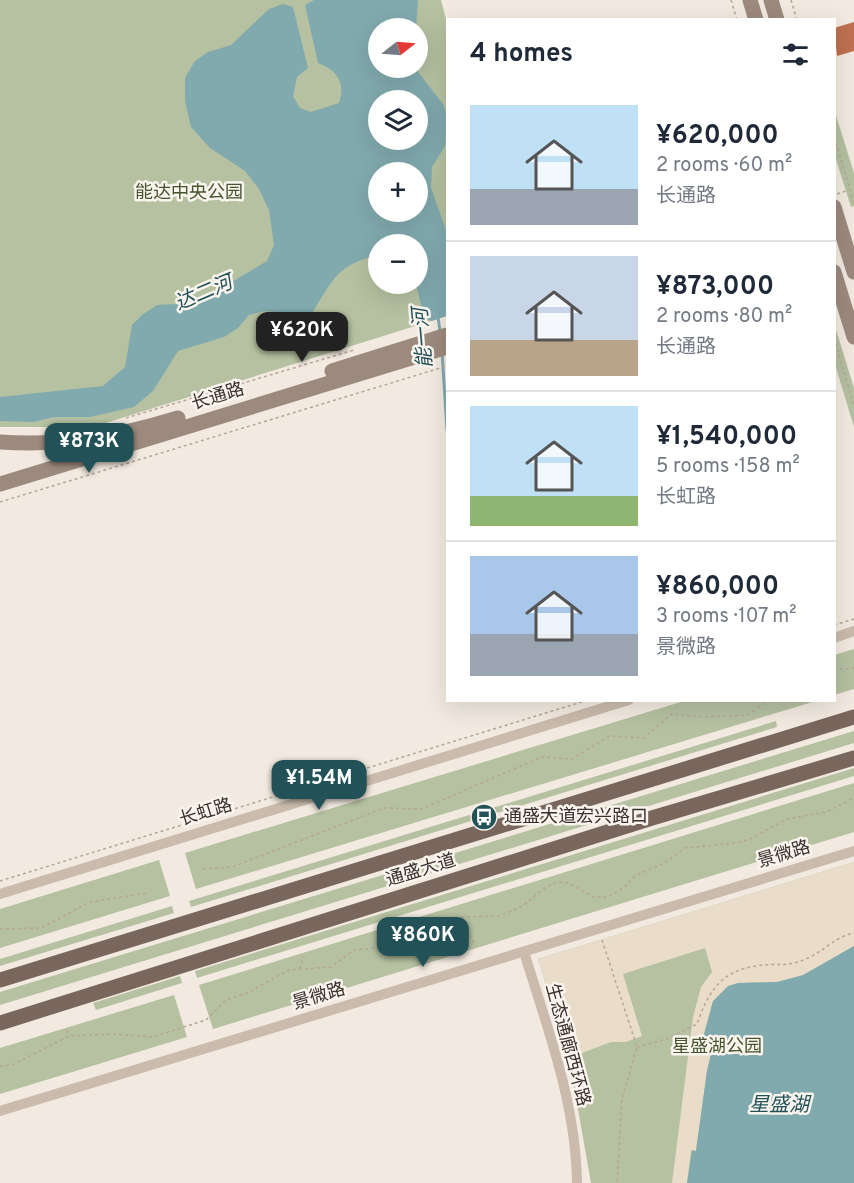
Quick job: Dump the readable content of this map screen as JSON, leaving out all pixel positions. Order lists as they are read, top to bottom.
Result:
{
  "streets": {
    "main road": ["通盛大道"],
    "street": [
      "长通路",
      "长虹路",
      "景微路",
      "生态通廊西环路"
    ]
  },
  "crossings": [
    ["景微路", "生态通廊西环路"]
  ],
  "water": ["达二河", "能一河", "星盛湖"],
  "parks": ["能达中央公园", "星盛湖公园"],
  "places": {
    "bus stop": ["通盛大道宏兴路口"]
  },
  "north": "right",
  "page": {
    "map_buttons": ["+", "−"],
    "heading": "4 homes",
    "list": [
      {
        "name": "¥620,000",
        "note": "2 rooms · 60 m² · 长通路"
      },
      {
        "name": "¥873,000",
        "note": "2 rooms · 80 m² · 长通路"
      },
      {
        "name": "¥1,540,000",
        "note": "5 rooms · 158 m² · 长虹路"
      },
      {
        "name": "¥860,000",
        "note": "3 rooms · 107 m² · 景微路"
      }
    ],
    "price": [
      "¥620K",
      "¥873K",
      "¥1.54M",
      "¥860K"
    ]
  }
}
